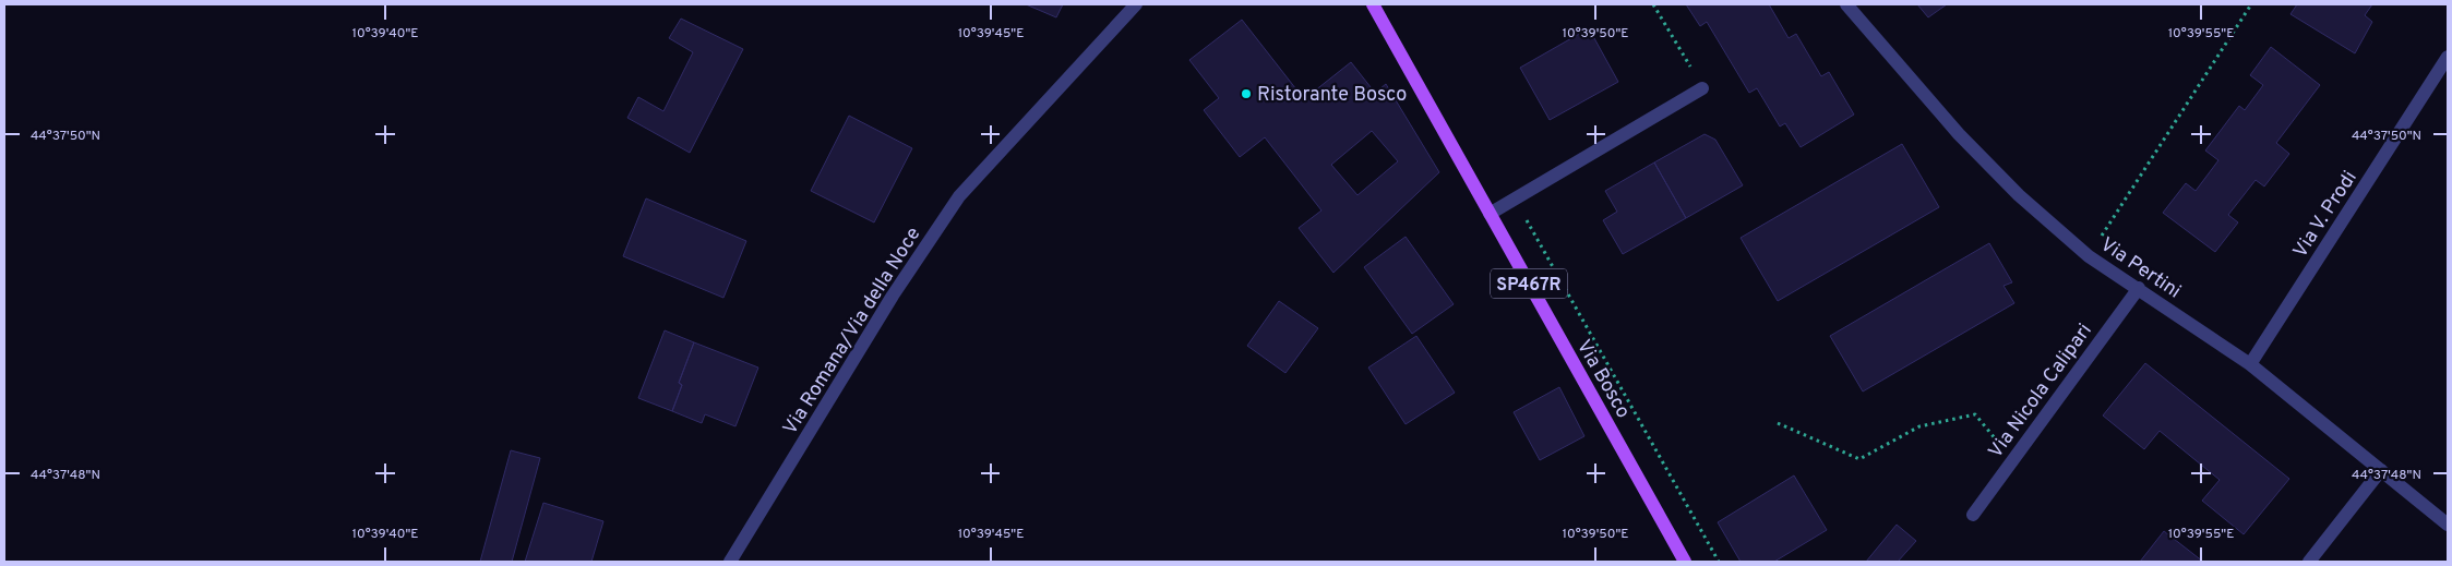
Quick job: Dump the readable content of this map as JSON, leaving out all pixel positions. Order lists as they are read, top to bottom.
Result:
{
  "streets": {
    "main road": ["SP467R", "Via Bosco"],
    "street": [
      "Via V. Prodi",
      "Via Pertini",
      "Via Romana/Via della Noce",
      "Via Nicola Calipari"
    ]
  },
  "crossings": [
    ["Via V. Prodi", "Via Pertini"],
    ["Via Pertini", "Via Nicola Calipari"]
  ],
  "places": ["Ristorante Bosco"],
  "coordinates": [
    "10°39'40\"E",
    "10°39'45\"E",
    "10°39'50\"E",
    "10°39'55\"E",
    "44°37'50\"N",
    "44°37'48\"N"
  ]
}
